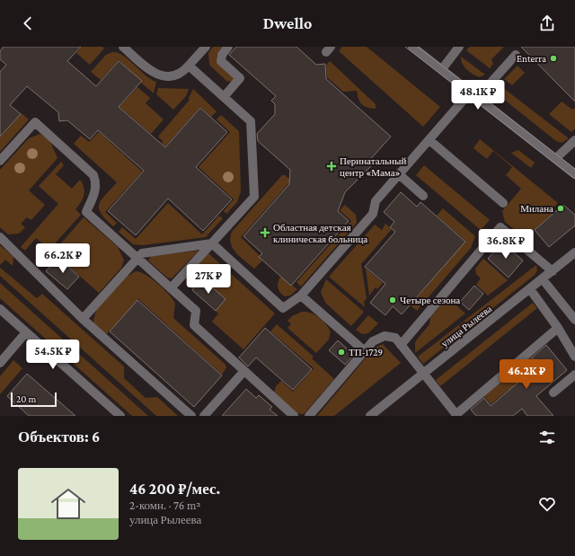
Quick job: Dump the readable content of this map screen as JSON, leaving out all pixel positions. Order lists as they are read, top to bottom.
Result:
{
  "streets": {
    "street": ["улица Рылеева"]
  },
  "places": {
    "other": [
      "Enterra",
      "Милана",
      "Четыре сезона",
      "ТП-1729"
    ],
    "health": ["Перинатальный центр «Мама»", "Областная детская клиническая больница"]
  },
  "scale_bar": "20 m",
  "page": {
    "header": "Dwello",
    "price": [
      "48.1K ₽",
      "36.8K ₽",
      "66.2K ₽",
      "27K ₽",
      "54.5K ₽",
      "46.2K ₽"
    ],
    "scale": "20 m",
    "heading": "Объектов: 6",
    "list": [
      {
        "name": "46 200 ₽/мес.",
        "note": "2-комн. · 76 m² · улица Рылеева"
      }
    ]
  }
}
